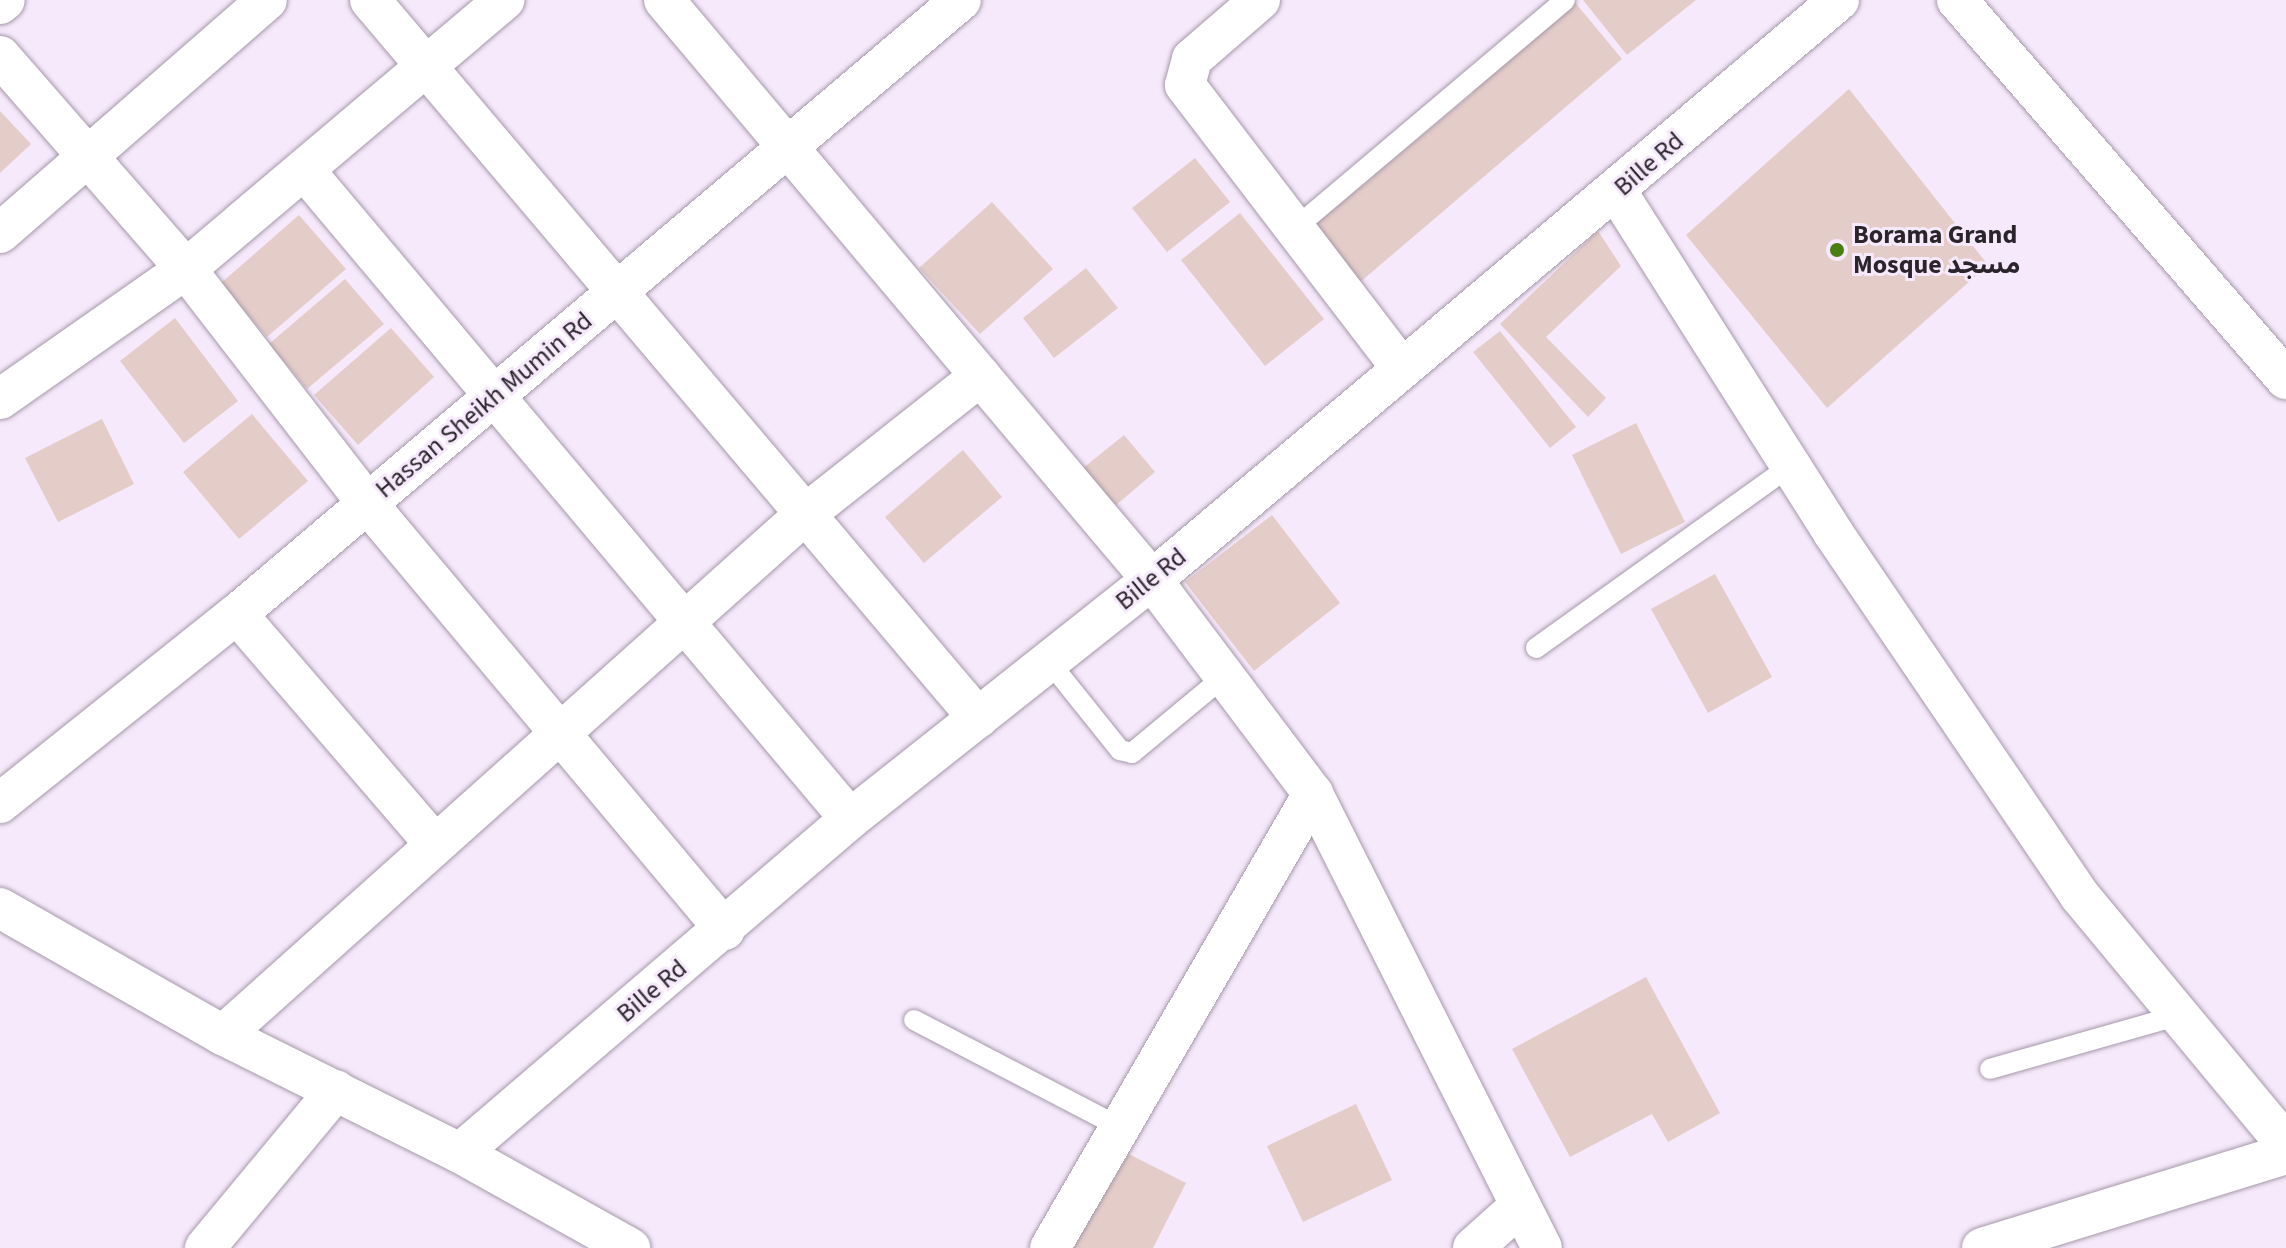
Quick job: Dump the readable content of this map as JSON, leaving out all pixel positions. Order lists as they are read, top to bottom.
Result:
{
  "streets": {
    "street": ["Bille Rd", "Hassan Sheikh Mumin Rd"]
  },
  "places": ["Borama Grand Mosque مسجد"]
}
